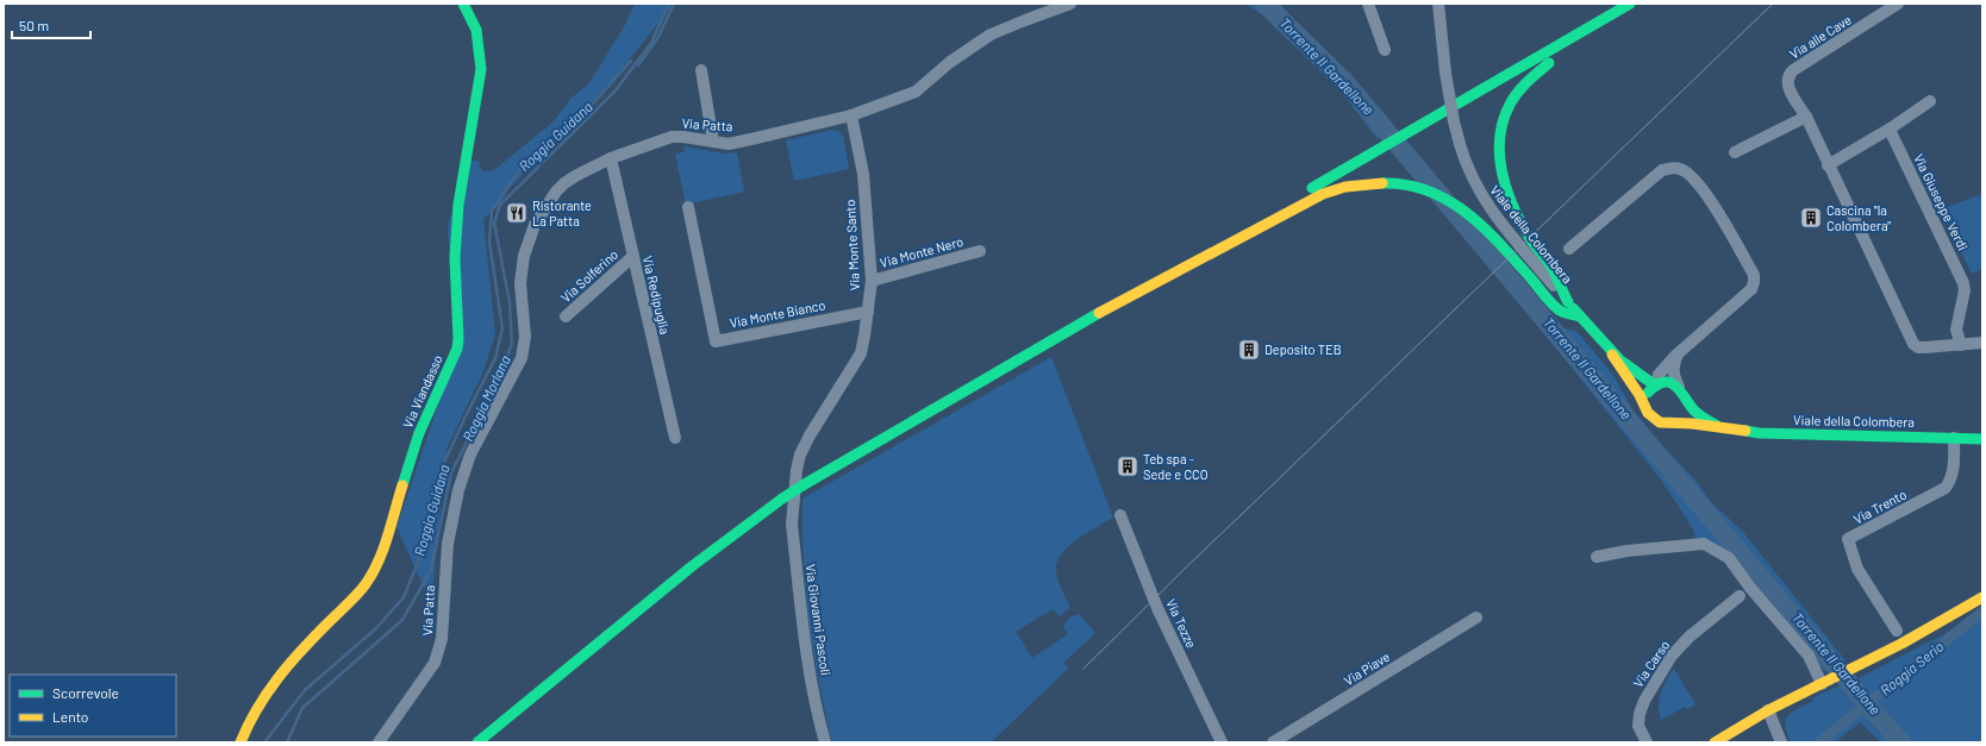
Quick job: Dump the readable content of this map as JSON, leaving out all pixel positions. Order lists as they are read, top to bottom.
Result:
{
  "streets": {
    "main road": ["Viale della Colombera", "Via Viandasso"],
    "street": [
      "Via alle Cave",
      "Via Patta",
      "Via Giuseppe Verdi",
      "Via Monte Santo",
      "Via Monte Nero",
      "Via Solferino",
      "Via Redipuglia",
      "Via Monte Bianco",
      "Via Trento",
      "Via Giovanni Pascoli",
      "Via Tezze",
      "Via Carso",
      "Via Piave"
    ]
  },
  "crossings": [
    ["Via Patta", "Via Monte Santo"],
    ["Via Patta", "Via Redipuglia"],
    ["Viale della Colombera", "Via Trento"],
    ["Via Monte Santo", "Via Monte Nero"],
    ["Via Monte Santo", "Via Monte Bianco"],
    ["Via Monte Santo", "Via Giovanni Pascoli"],
    ["Via Solferino", "Via Redipuglia"]
  ],
  "water": [
    "Torrente Il Gardellone",
    "Roggia Guidana",
    "Roggia Morlana",
    "Roggia Serio"
  ],
  "places": {
    "restaurant": ["Ristorante La Patta"],
    "building": ["Cascina \"la Colombera\"", "Deposito TEB", "Teb spa - Sede e CCO"]
  },
  "legend": ["Scorrevole", "Lento"],
  "scale_bar": "50 m"
}
